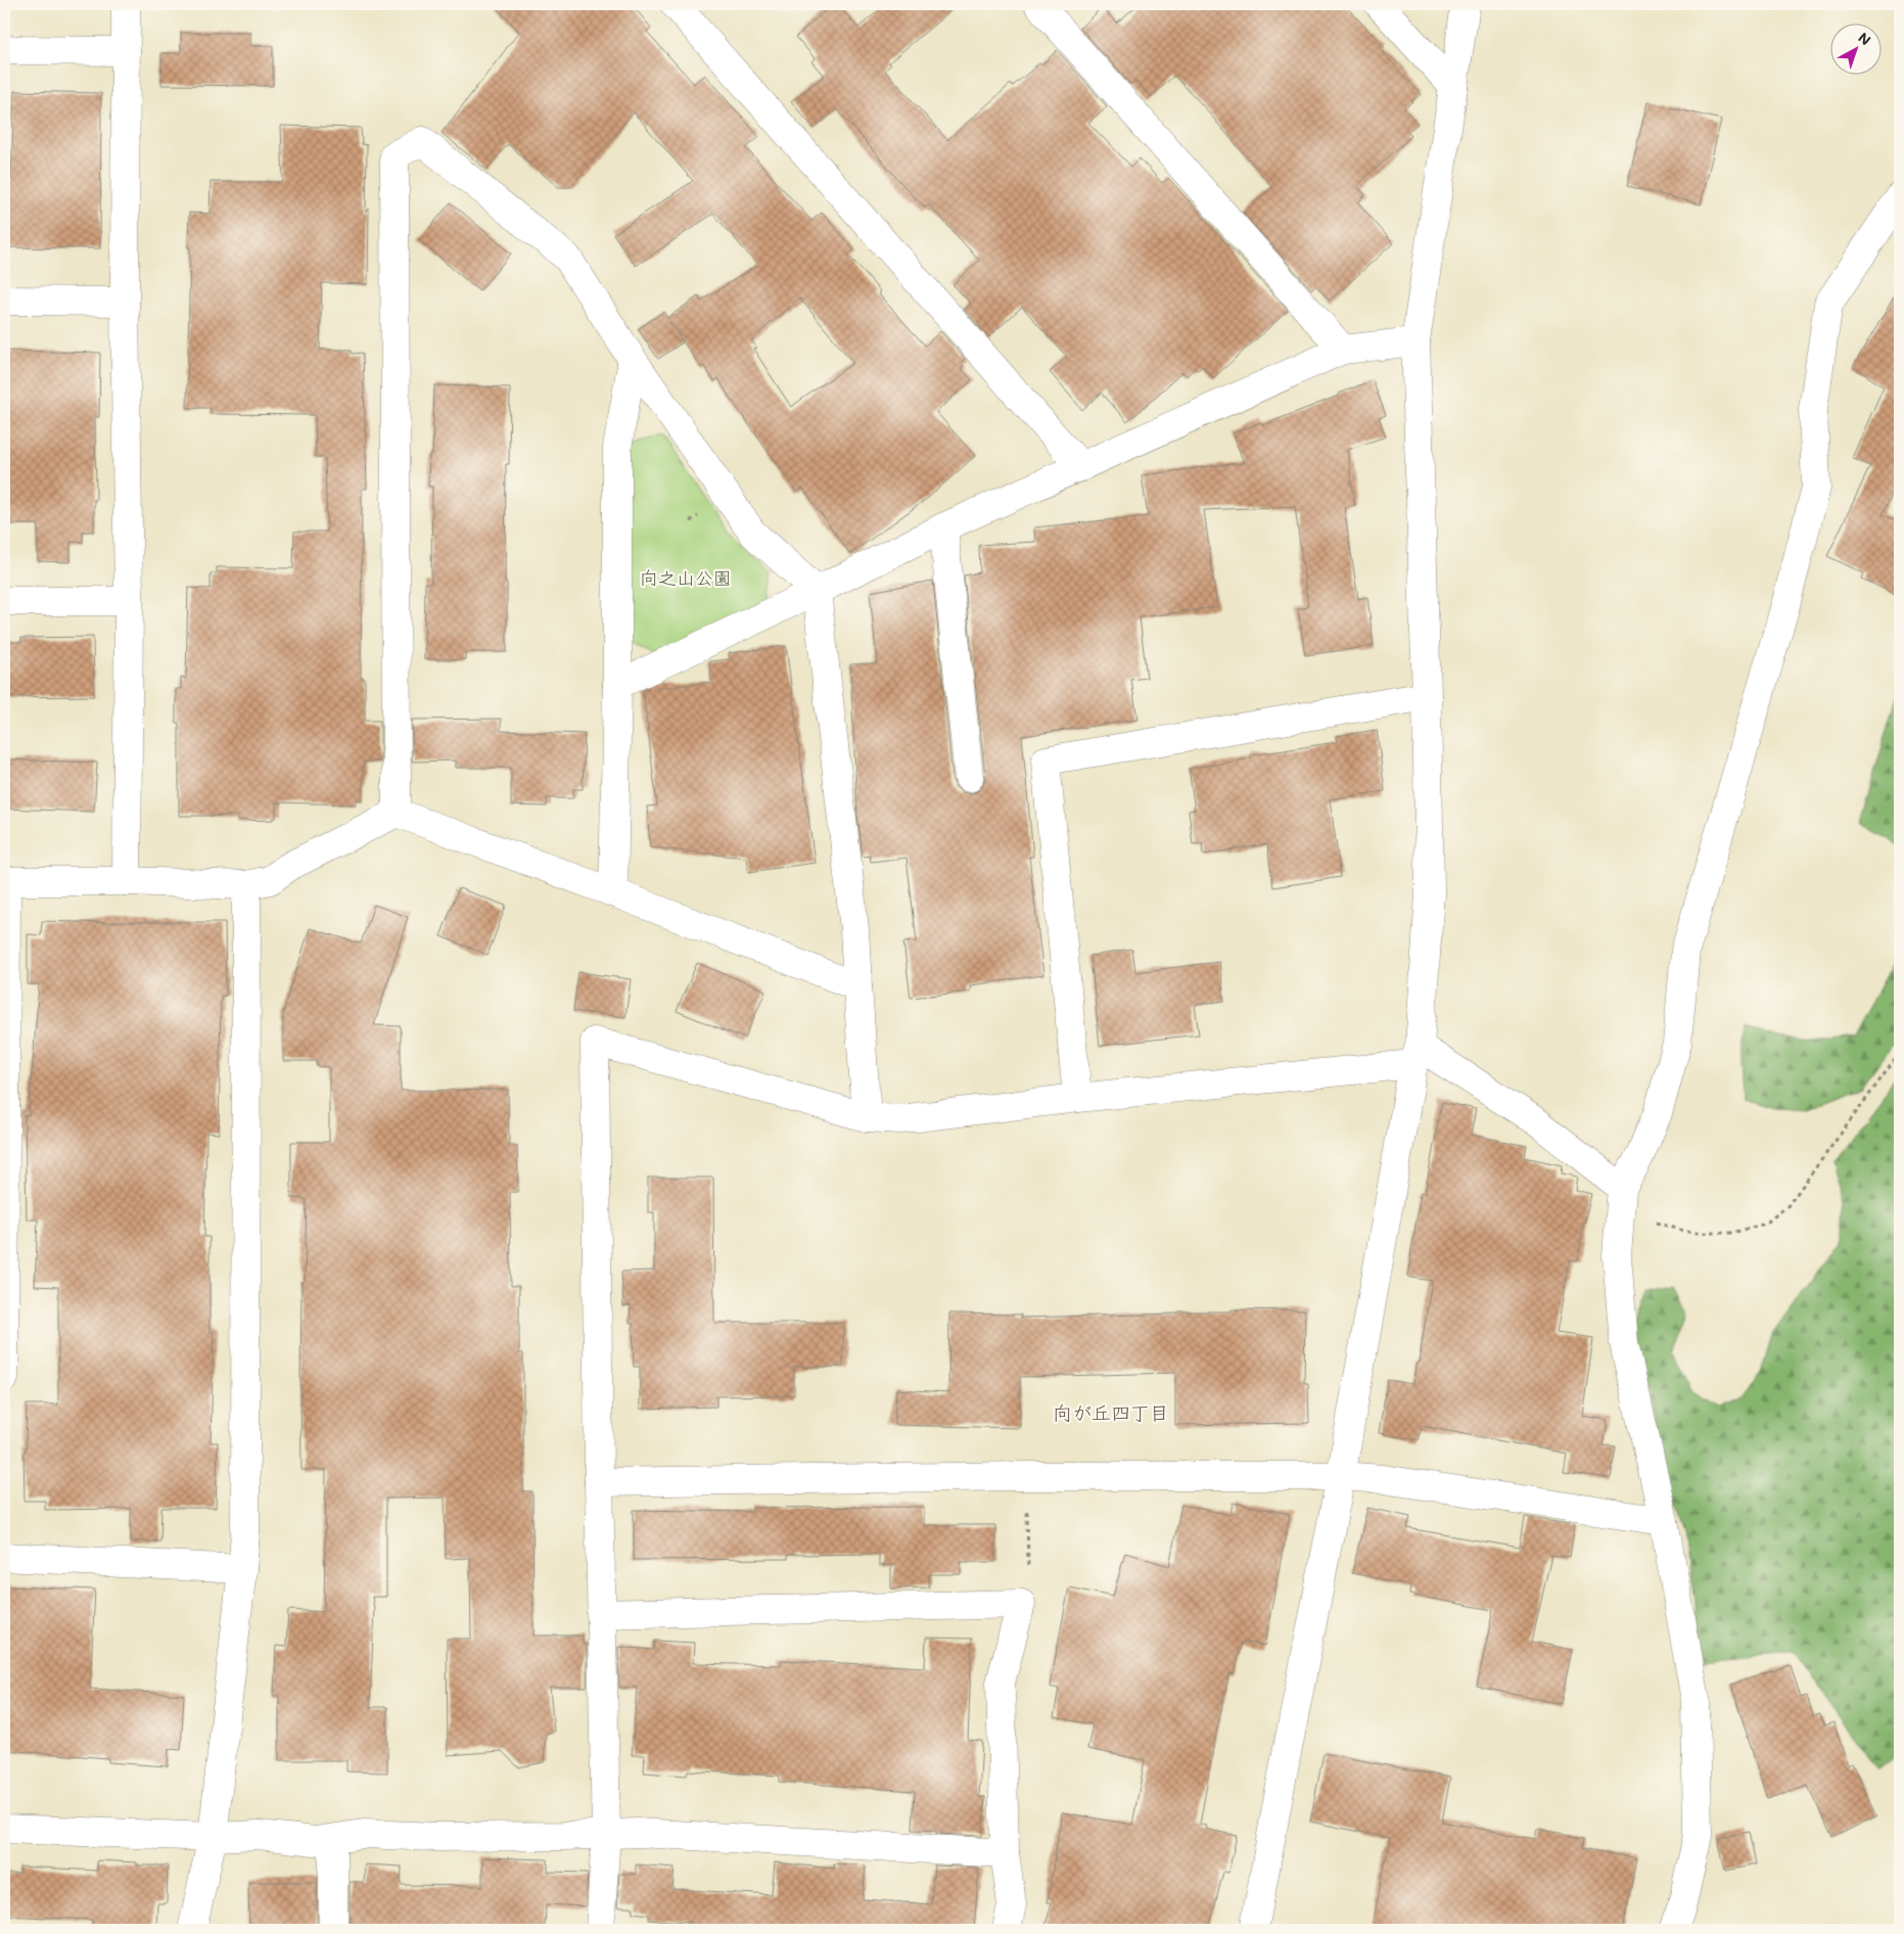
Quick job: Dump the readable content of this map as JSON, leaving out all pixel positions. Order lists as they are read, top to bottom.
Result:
{
  "districts": ["向が丘四丁目"],
  "parks": ["向之山公園"],
  "north": "top right"
}
